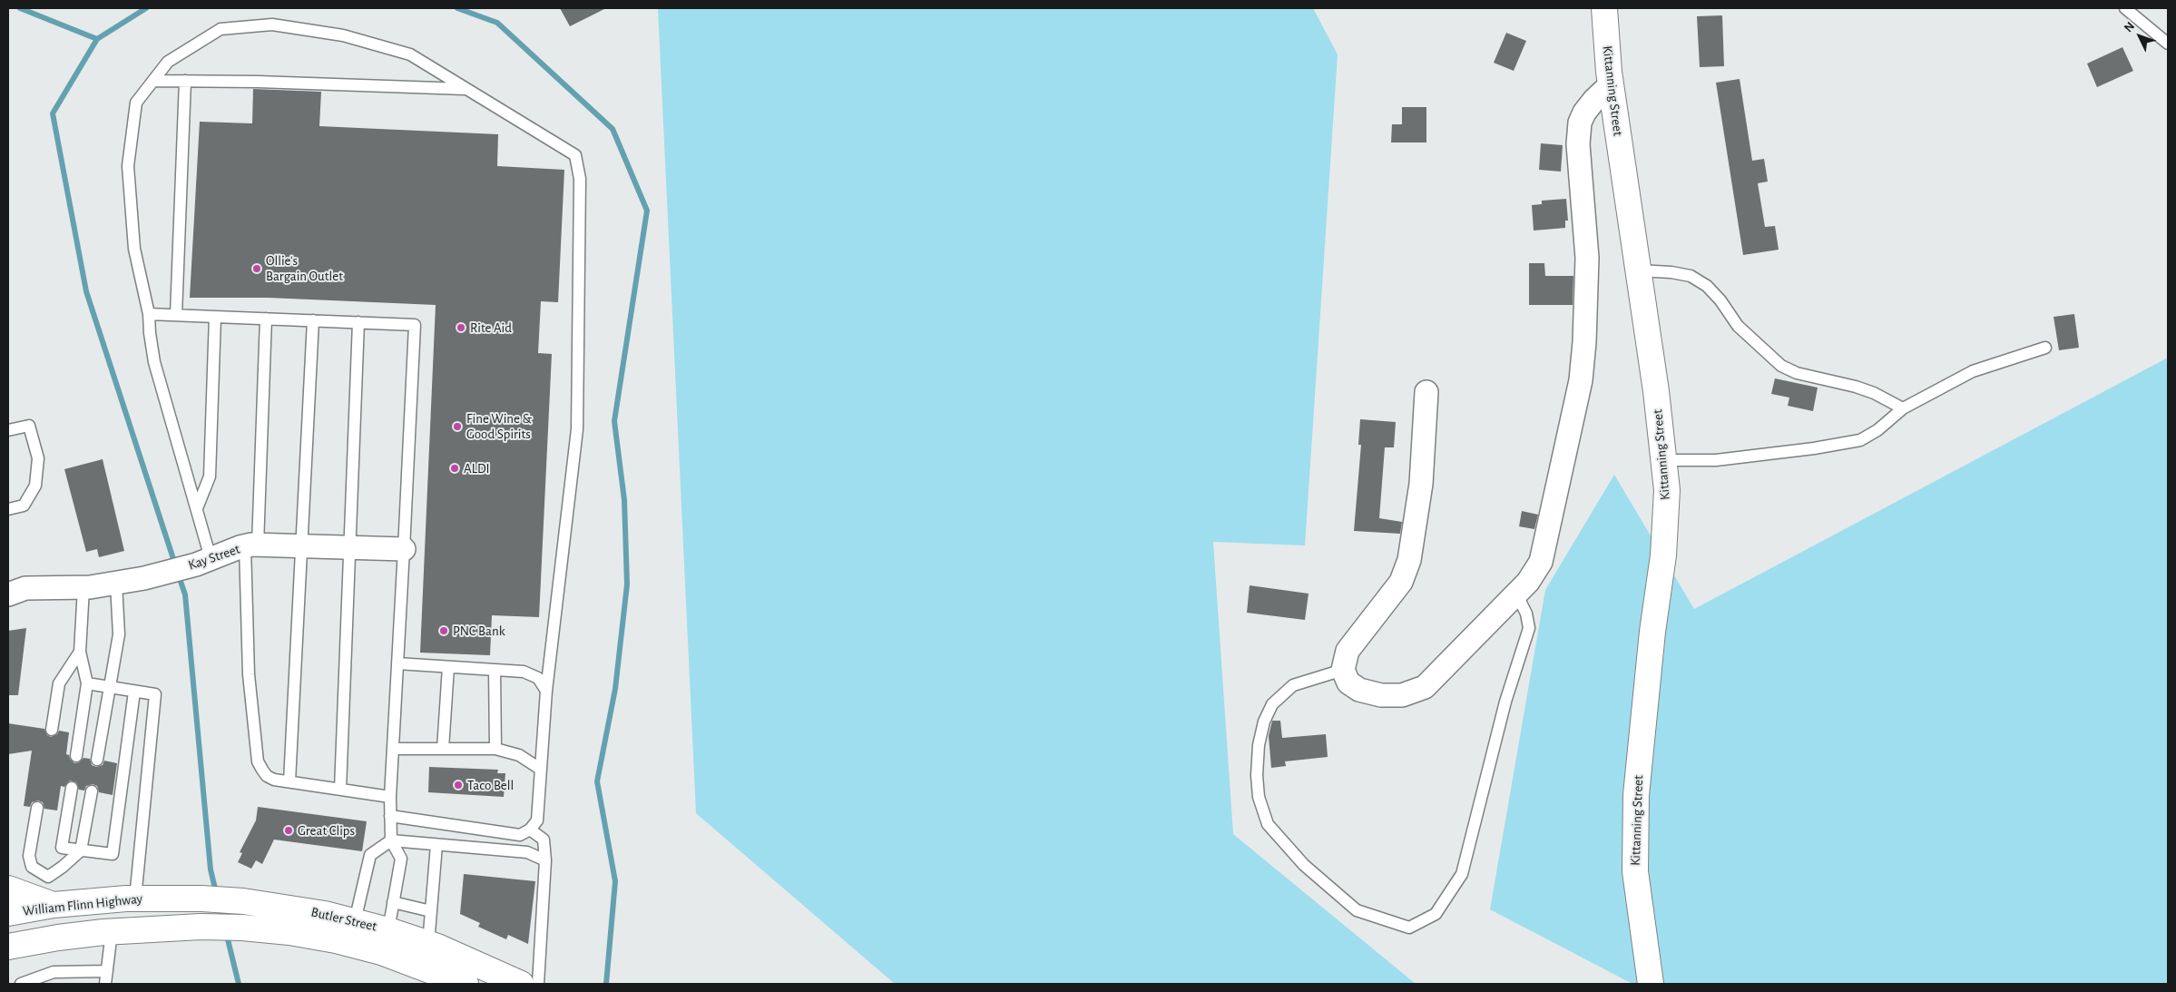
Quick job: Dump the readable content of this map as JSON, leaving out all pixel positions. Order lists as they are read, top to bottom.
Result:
{
  "streets": {
    "main road": ["Kittanning Street", "William Flinn Highway", "Butler Street"],
    "street": ["Kay Street"]
  },
  "crossings": [
    ["William Flinn Highway", "Butler Street"]
  ],
  "places": [
    "Ollie's Bargain Outlet",
    "Rite Aid",
    "Fine Wine & Good Spirits",
    "ALDI",
    "PNC Bank",
    "Taco Bell",
    "Great Clips"
  ],
  "north": "top left"
}
